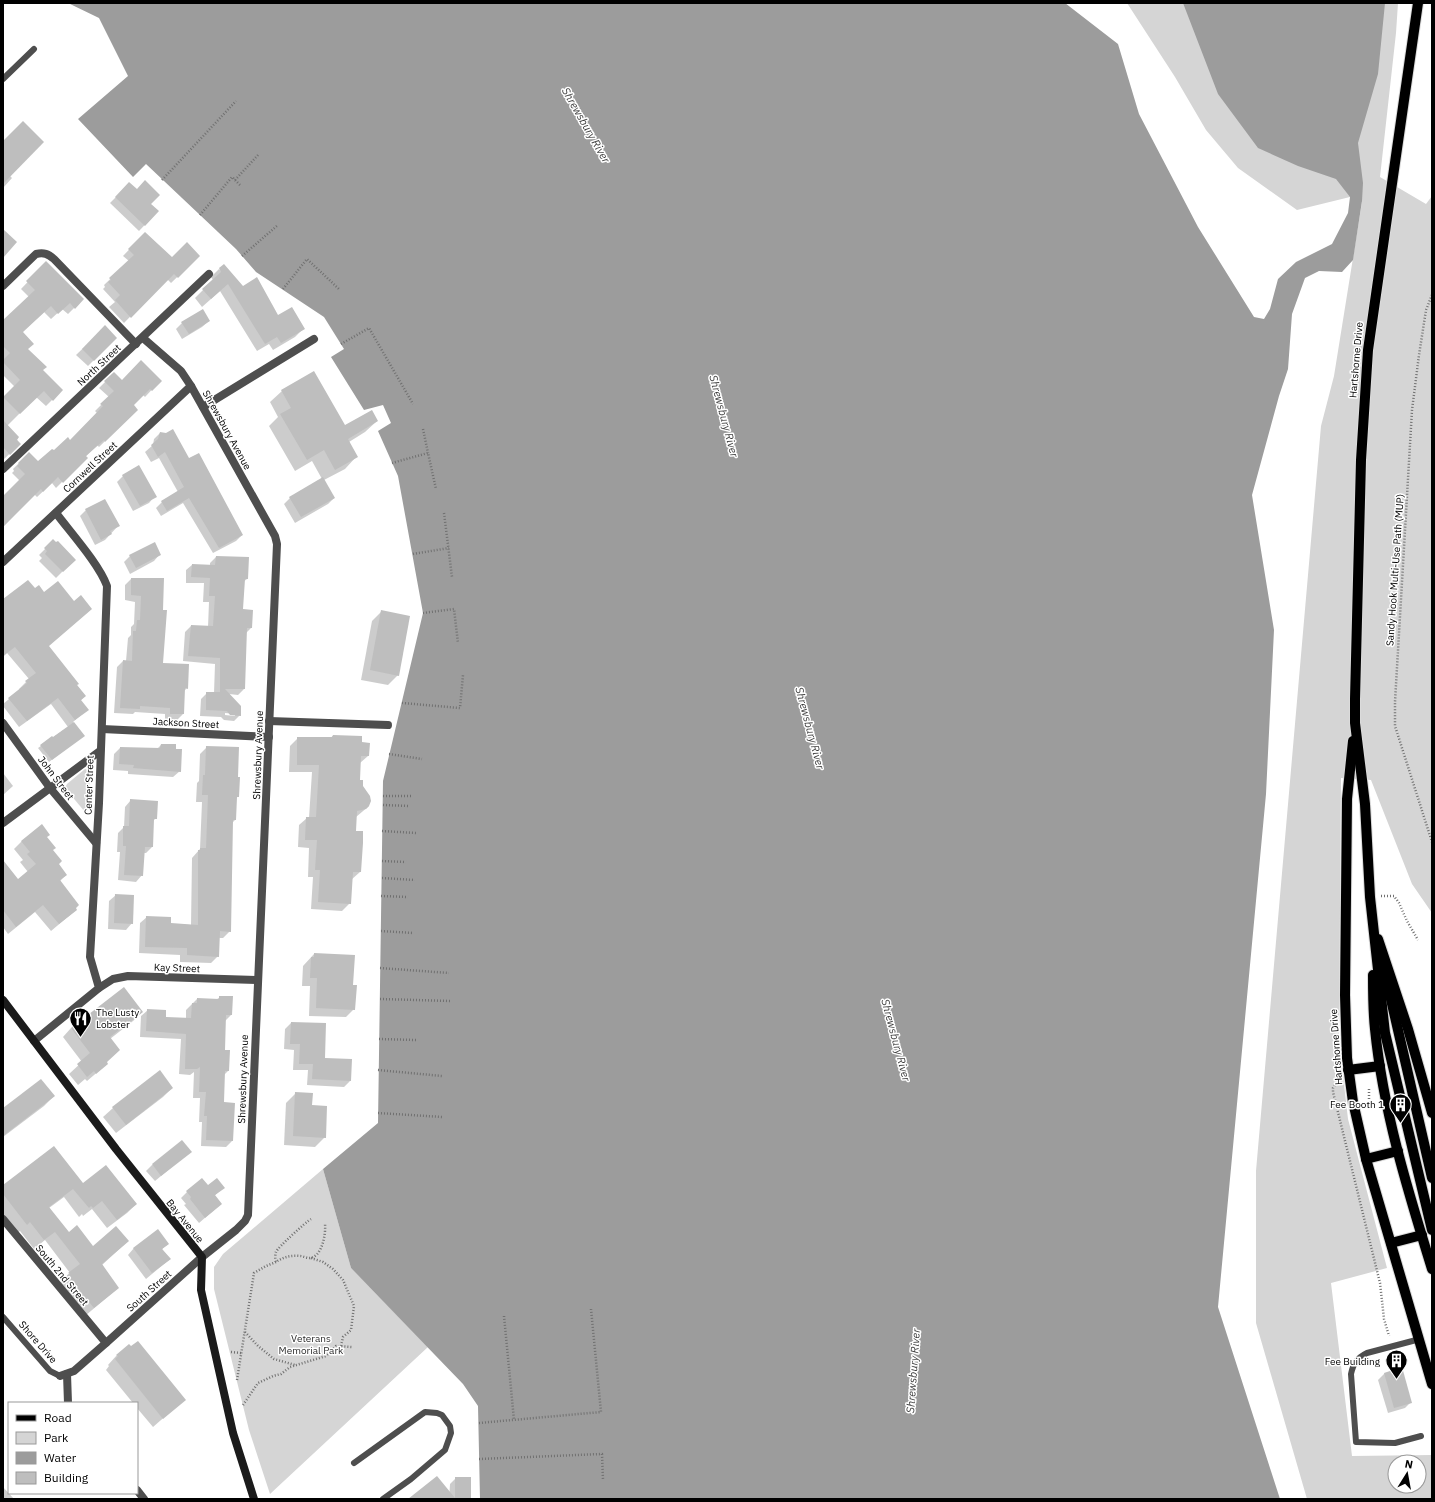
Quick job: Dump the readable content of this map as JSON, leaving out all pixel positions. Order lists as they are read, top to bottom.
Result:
{
  "streets": {
    "main road": ["Hartshorne Drive"],
    "street": [
      "North Street",
      "Shrewsbury Avenue",
      "Cornwell Street",
      "Jackson Street",
      "John Street",
      "Center Street",
      "Kay Street",
      "Bay Avenue",
      "South 2nd Street",
      "South Street"
    ],
    "lane": ["Shore Drive"],
    "path": ["Sandy Hook Multi-Use Path (MUP)"]
  },
  "crossings": [
    ["North Street", "Shrewsbury Avenue"],
    ["Shrewsbury Avenue", "Cornwell Street"],
    ["Shrewsbury Avenue", "Jackson Street"],
    ["Shrewsbury Avenue", "Kay Street"],
    ["Shrewsbury Avenue", "South Street"],
    ["Cornwell Street", "Center Street"],
    ["Jackson Street", "Center Street"],
    ["John Street", "Center Street"],
    ["Center Street", "Kay Street"],
    ["Bay Avenue", "South Street"],
    ["South 2nd Street", "South Street"],
    ["South Street", "Shore Drive"]
  ],
  "water": ["Shrewsbury River"],
  "parks": ["Veterans Memorial Park"],
  "places": {
    "restaurant": ["The Lusty Lobster"],
    "building": ["Fee Booth 1", "Fee Building"]
  },
  "legend": [
    "Road",
    "Park",
    "Water",
    "Building"
  ],
  "north": "top"
}
